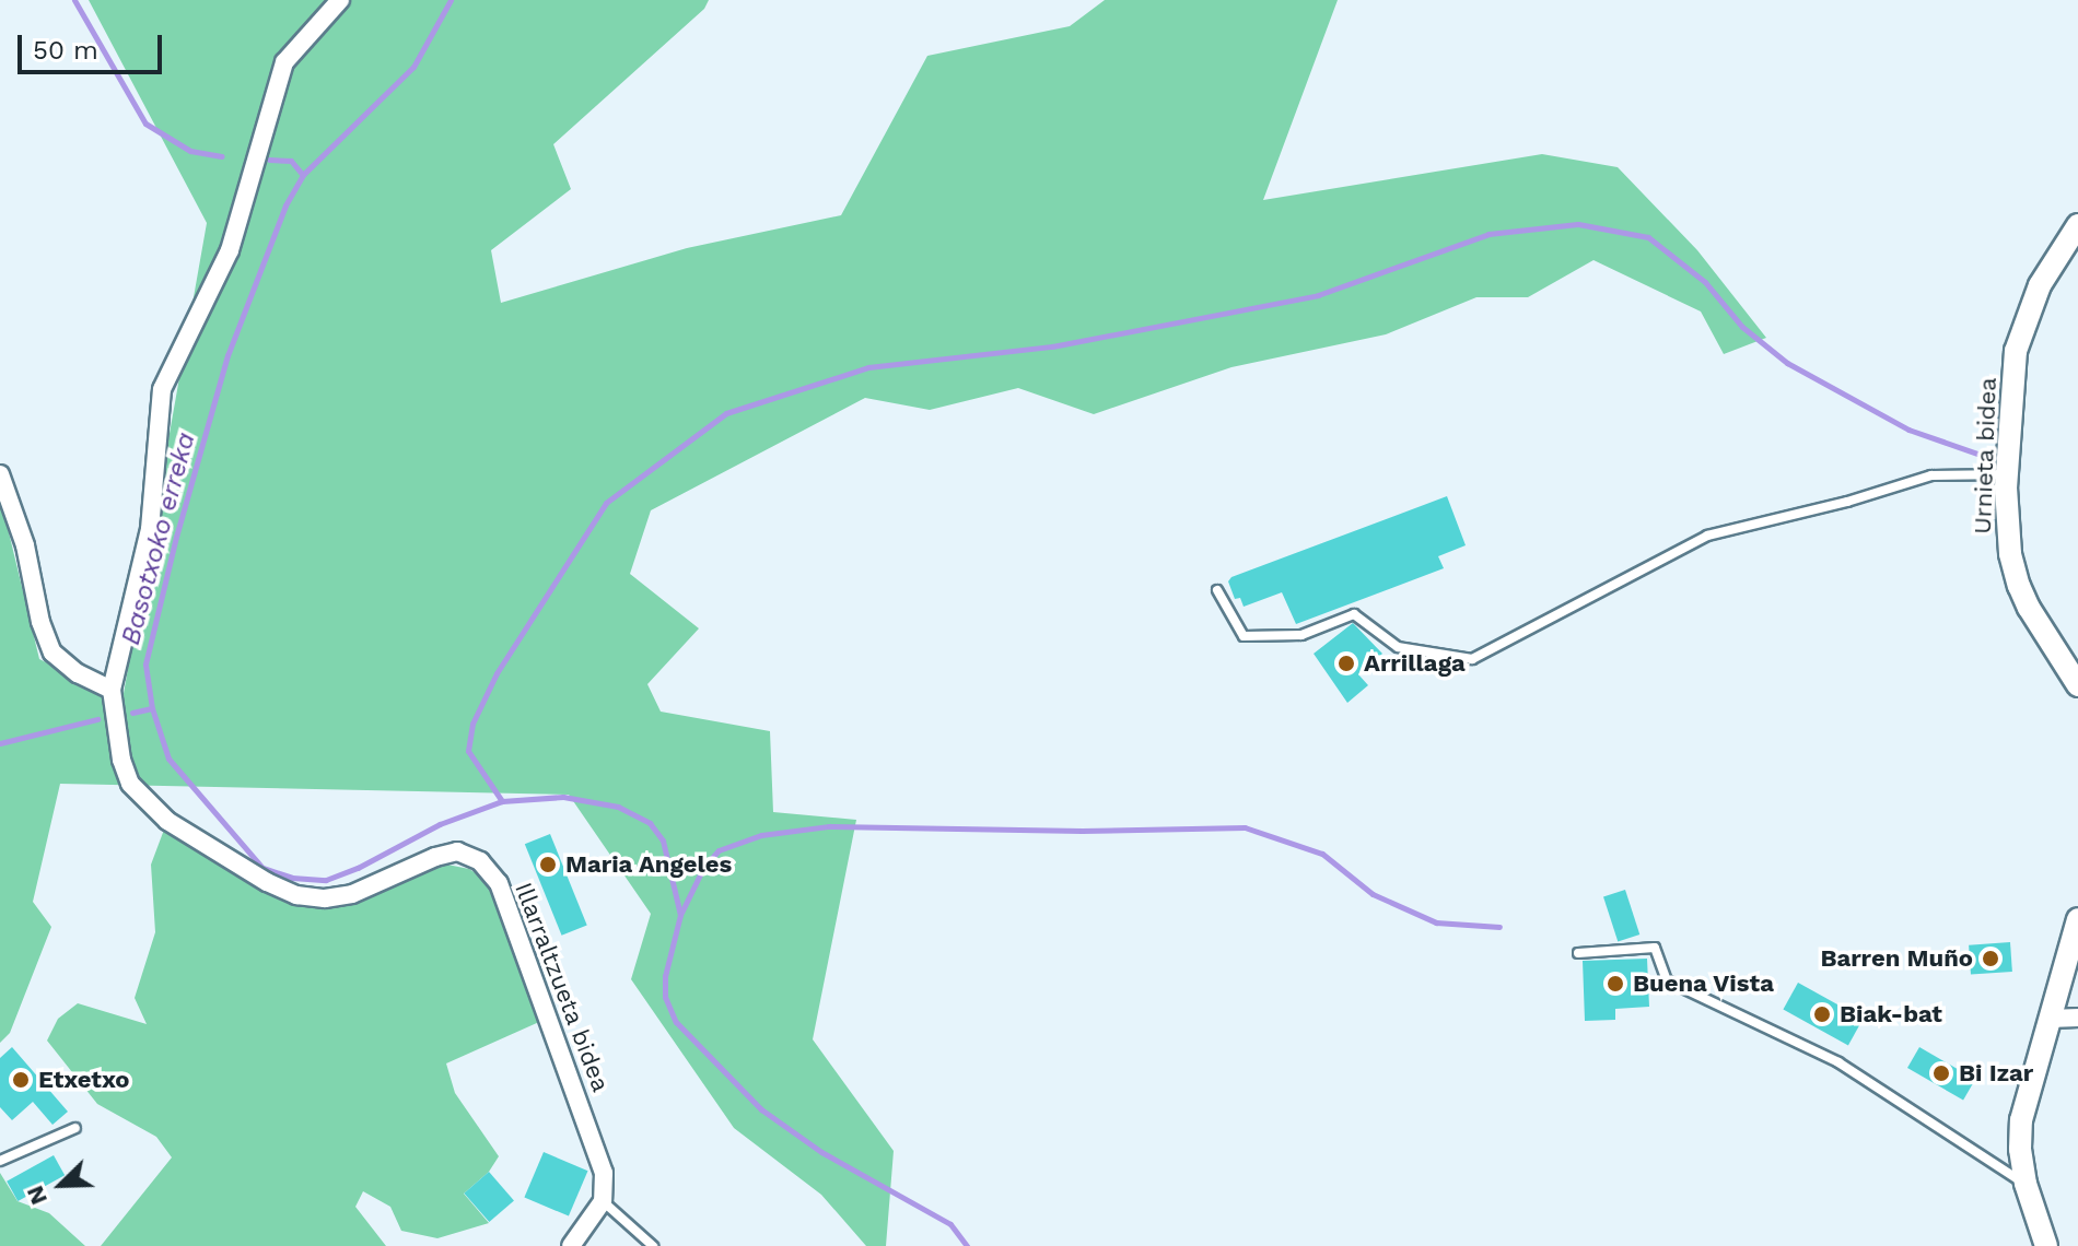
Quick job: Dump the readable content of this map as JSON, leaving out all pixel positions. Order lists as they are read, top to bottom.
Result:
{
  "streets": {
    "street": ["Urnieta bidea", "Illarraltzueta bidea"]
  },
  "water": ["Basotxoko erreka"],
  "places": [
    "Arrillaga",
    "Maria Angeles",
    "Barren Muño",
    "Buena Vista",
    "Biak-bat",
    "Bi Izar",
    "Etxetxo"
  ],
  "scale_bar": "50 m",
  "north": "bottom left"
}
